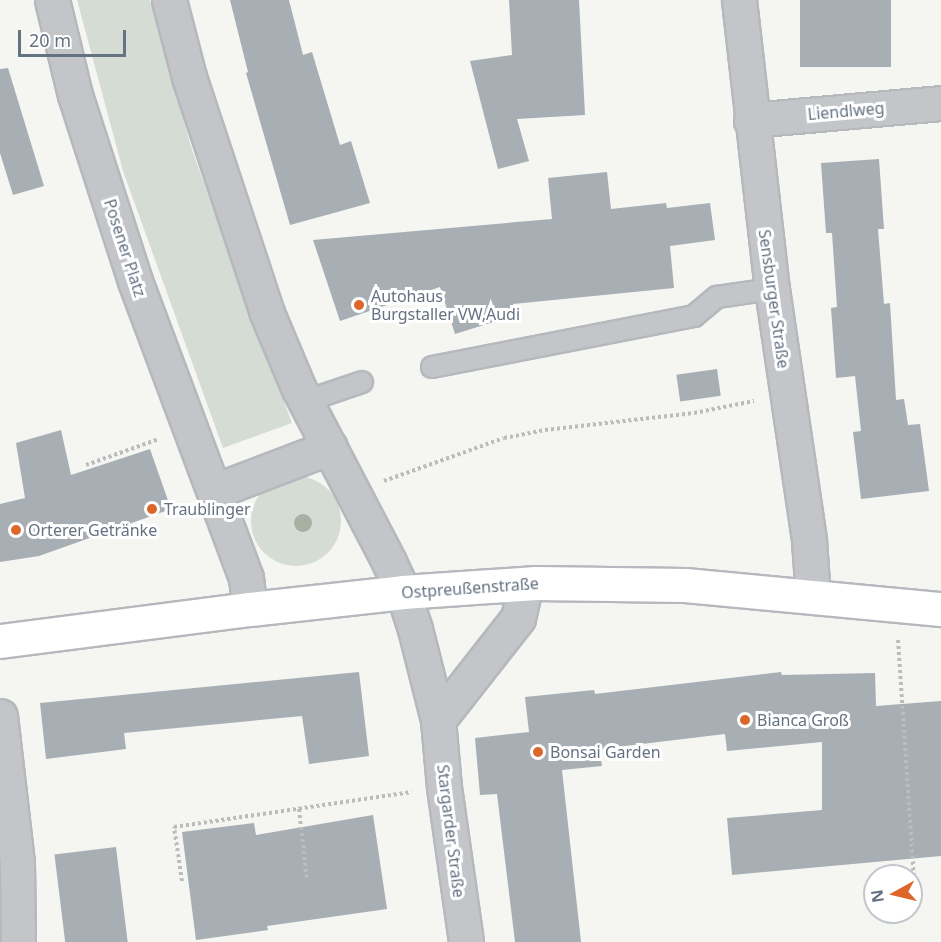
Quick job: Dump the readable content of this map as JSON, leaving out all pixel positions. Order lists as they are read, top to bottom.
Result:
{
  "streets": {
    "main road": ["Ostpreußenstraße"],
    "street": [
      "Liendlweg",
      "Posener Platz",
      "Sensburger Straße",
      "Stargarder Straße"
    ]
  },
  "crossings": [
    ["Liendlweg", "Sensburger Straße"],
    ["Posener Platz", "Ostpreußenstraße"],
    ["Sensburger Straße", "Ostpreußenstraße"],
    ["Ostpreußenstraße", "Stargarder Straße"]
  ],
  "places": [
    "Autohaus Burgstaller VW,Audi",
    "Traublinger",
    "Orterer Getränke",
    "Bianca Groß",
    "Bonsai Garden"
  ],
  "scale_bar": "20 m",
  "north": "left"
}
